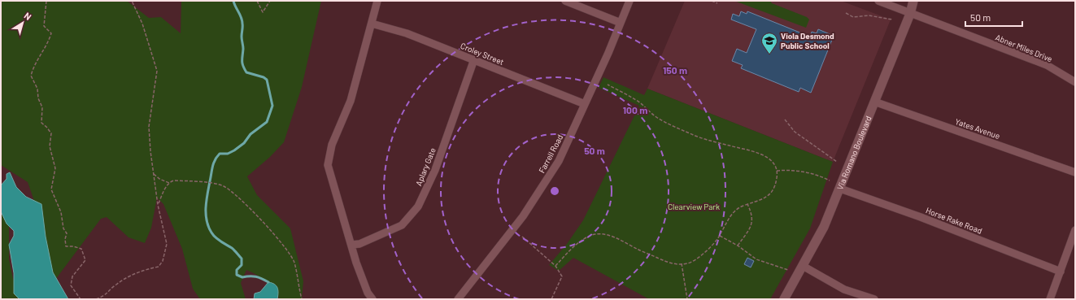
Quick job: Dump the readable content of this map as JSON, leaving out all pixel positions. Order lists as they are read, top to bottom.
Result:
{
  "streets": {
    "street": [
      "Abner Miles Drive",
      "Croley Street",
      "Yates Avenue",
      "Via Romano Boulevard",
      "Farrell Road",
      "Aplary Gate",
      "Horse Rake Road"
    ]
  },
  "crossings": [
    ["Abner Miles Drive", "Via Romano Boulevard"],
    ["Croley Street", "Farrell Road"],
    ["Croley Street", "Aplary Gate"],
    ["Yates Avenue", "Via Romano Boulevard"],
    ["Via Romano Boulevard", "Horse Rake Road"]
  ],
  "parks": ["Clearview Park"],
  "places": {
    "school or university": ["Viola Desmond Public School"]
  },
  "scale_bar": "50 m",
  "north": "top right",
  "rings": ["150 m", "100 m", "50 m"]
}
